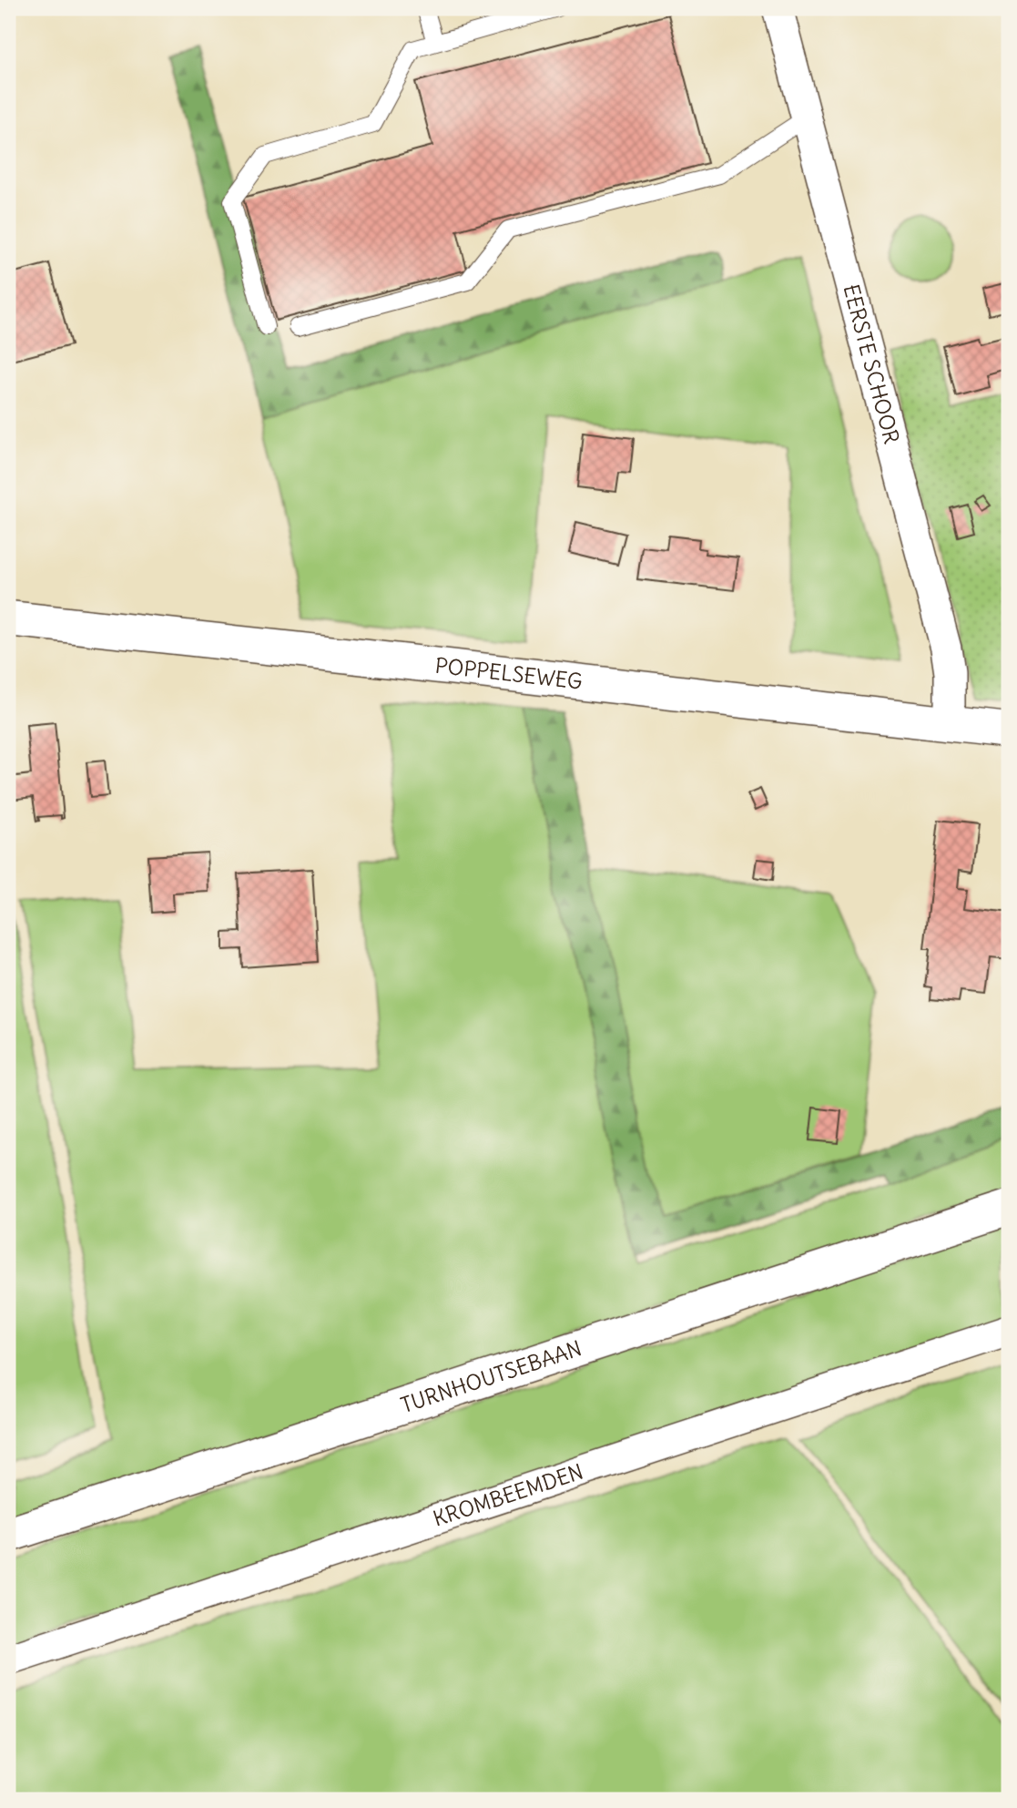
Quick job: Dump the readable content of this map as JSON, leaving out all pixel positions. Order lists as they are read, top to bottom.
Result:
{
  "streets": {
    "main road": ["POPPELSEWEG", "TURNHOUTSEBAAN"],
    "street": ["EERSTE SCHOOR", "KROMBEEMDEN"]
  },
  "crossings": [
    ["EERSTE SCHOOR", "POPPELSEWEG"]
  ]
}
